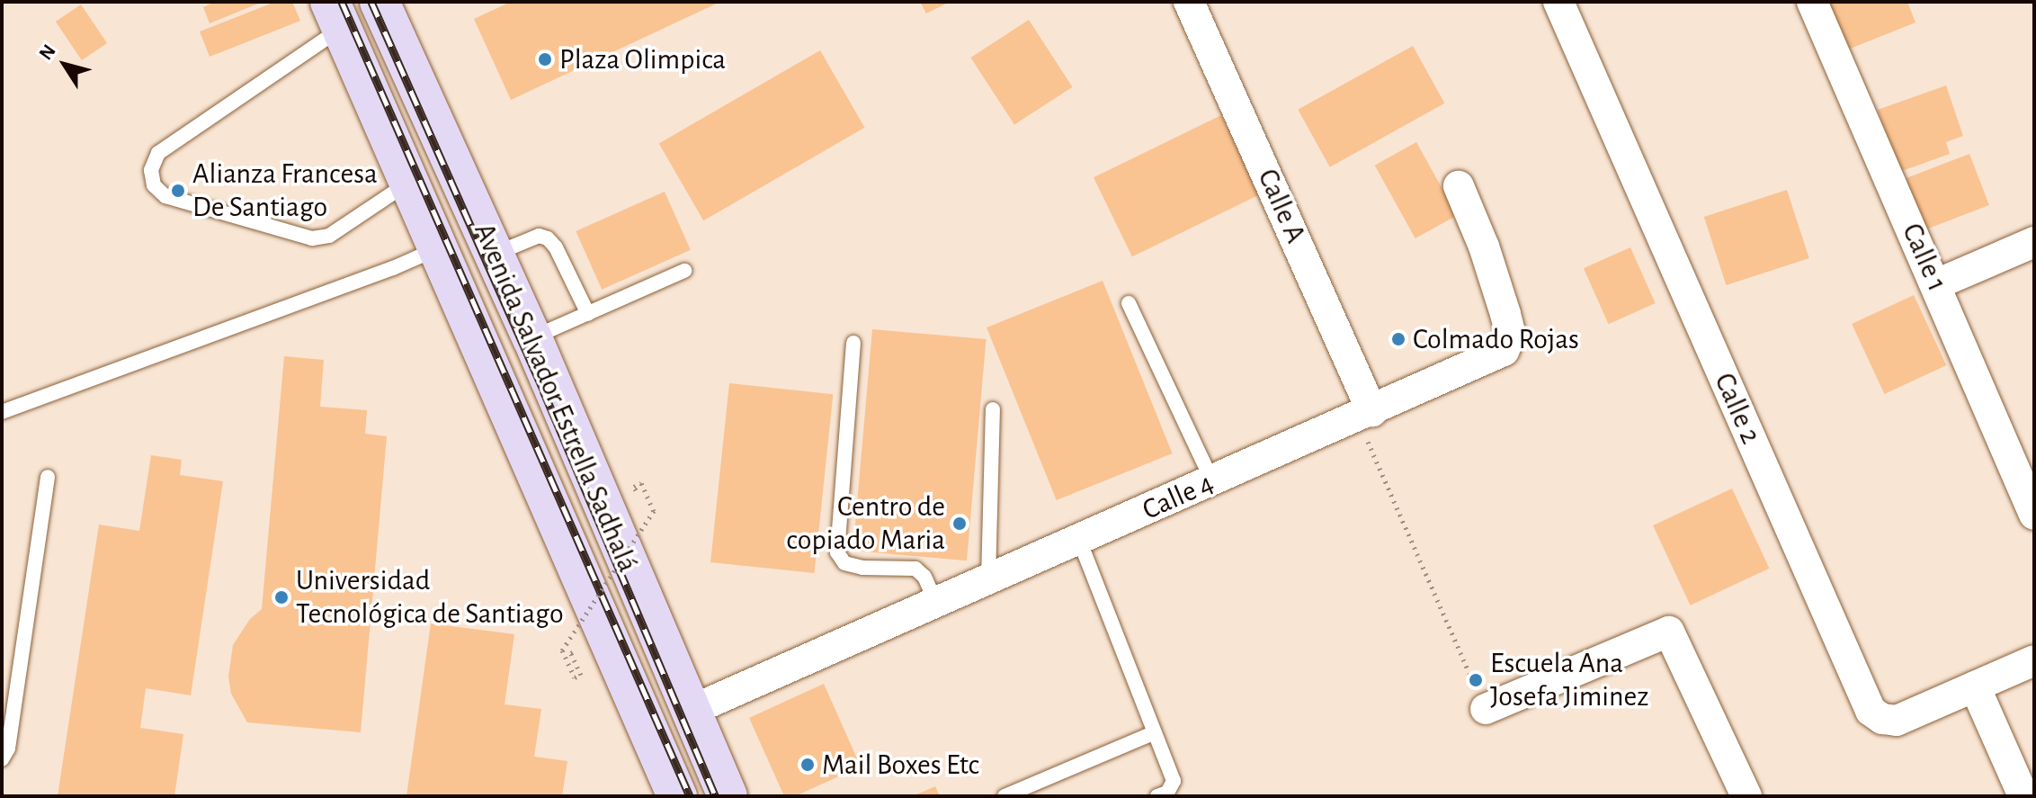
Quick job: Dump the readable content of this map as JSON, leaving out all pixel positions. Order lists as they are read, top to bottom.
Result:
{
  "streets": {
    "main road": ["Avenida Salvador Estrella Sadhalá"],
    "street": [
      "Calle A",
      "Calle 1",
      "Calle 2",
      "Calle 4"
    ]
  },
  "crossings": [
    ["Calle A", "Calle 4"],
    ["Avenida Salvador Estrella Sadhalá", "Calle 4"]
  ],
  "places": [
    "Plaza Olimpica",
    "Alianza Francesa De Santiago",
    "Colmado Rojas",
    "Centro de copiado Maria",
    "Universidad Tecnológica de Santiago",
    "Escuela Ana Josefa Jiminez",
    "Mail Boxes Etc"
  ],
  "north": "top left"
}
